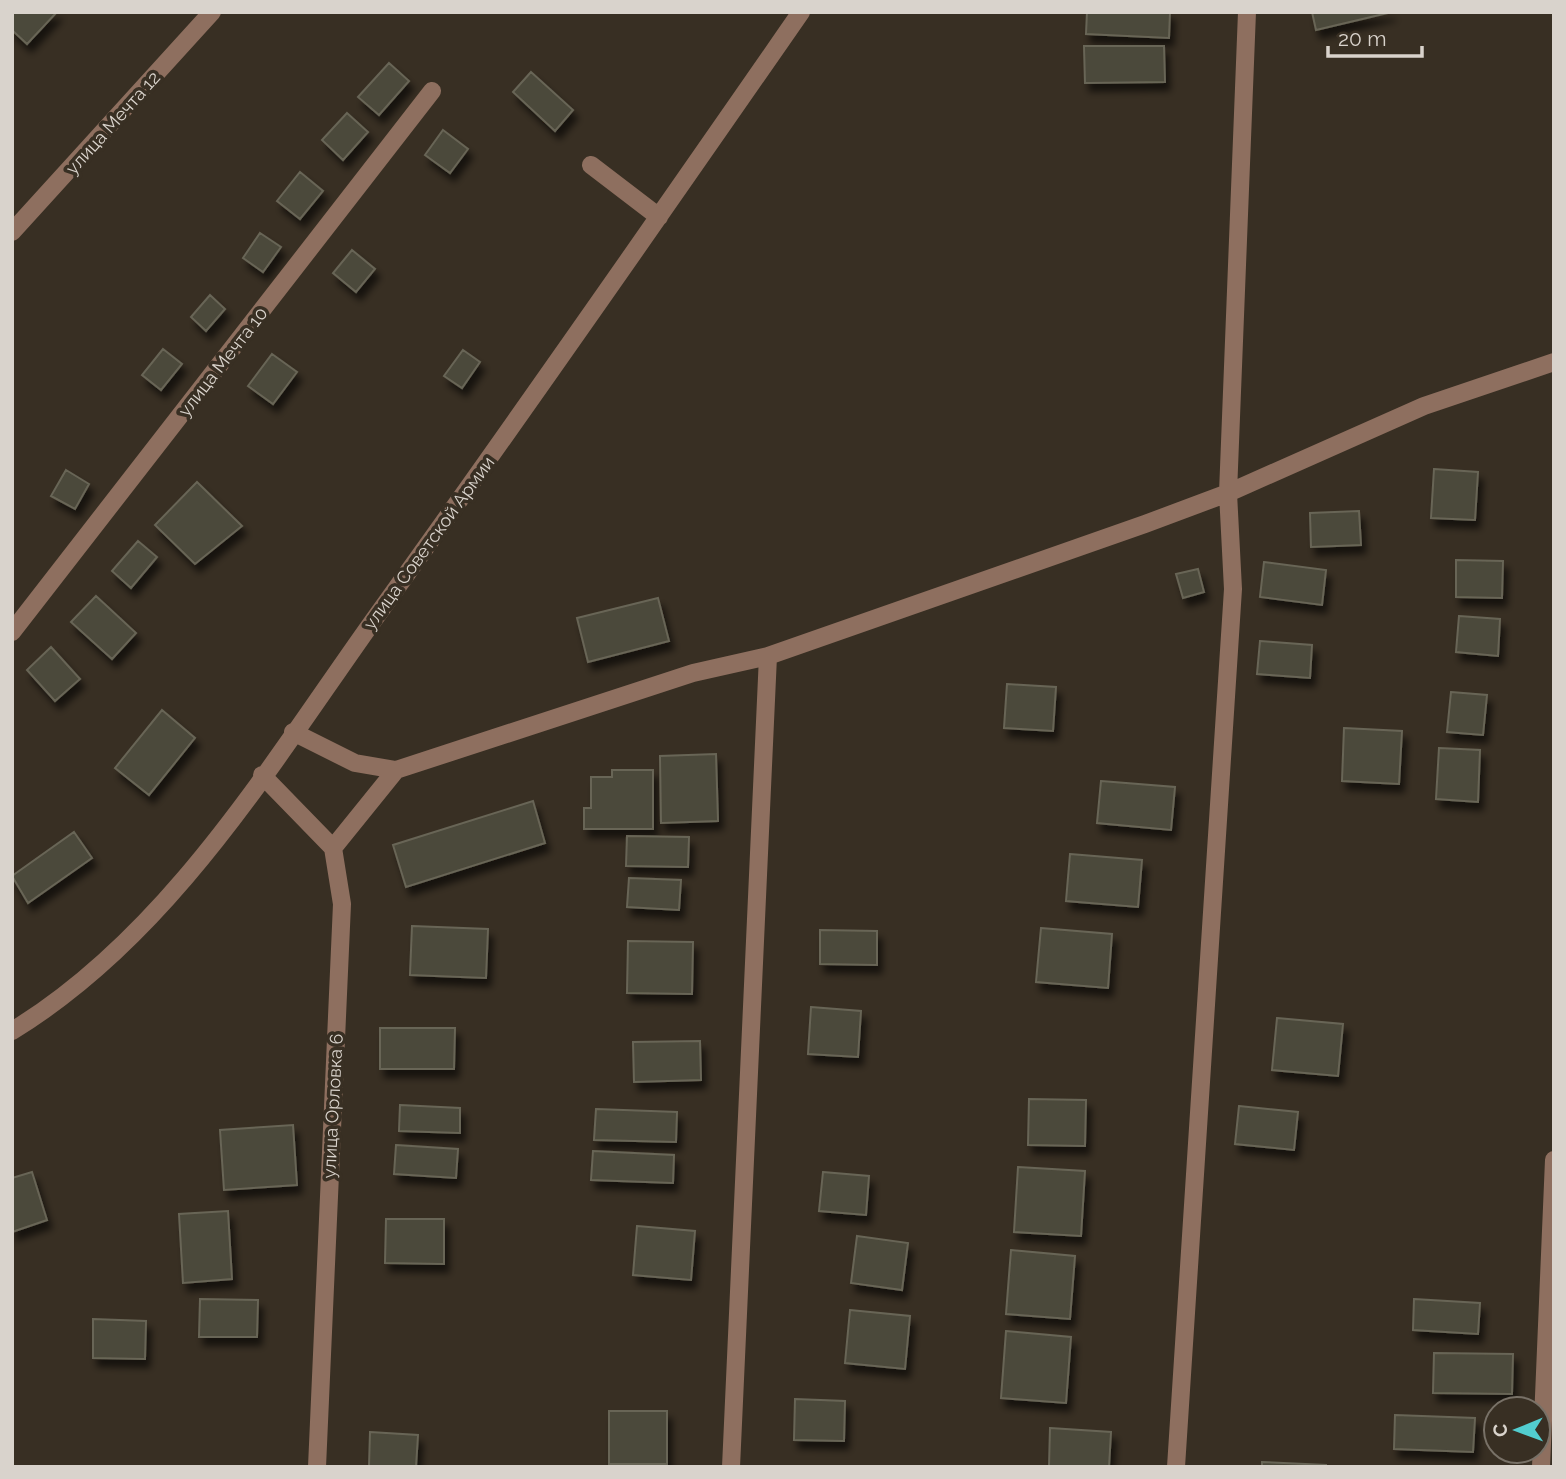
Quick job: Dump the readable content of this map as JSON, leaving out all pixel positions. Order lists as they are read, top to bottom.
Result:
{
  "streets": {
    "street": [
      "улица Мечта 12",
      "улица Мечта 10",
      "улица Советской Армии",
      "улица Орловка 6"
    ]
  },
  "scale_bar": "20 m",
  "north": "left"
}
